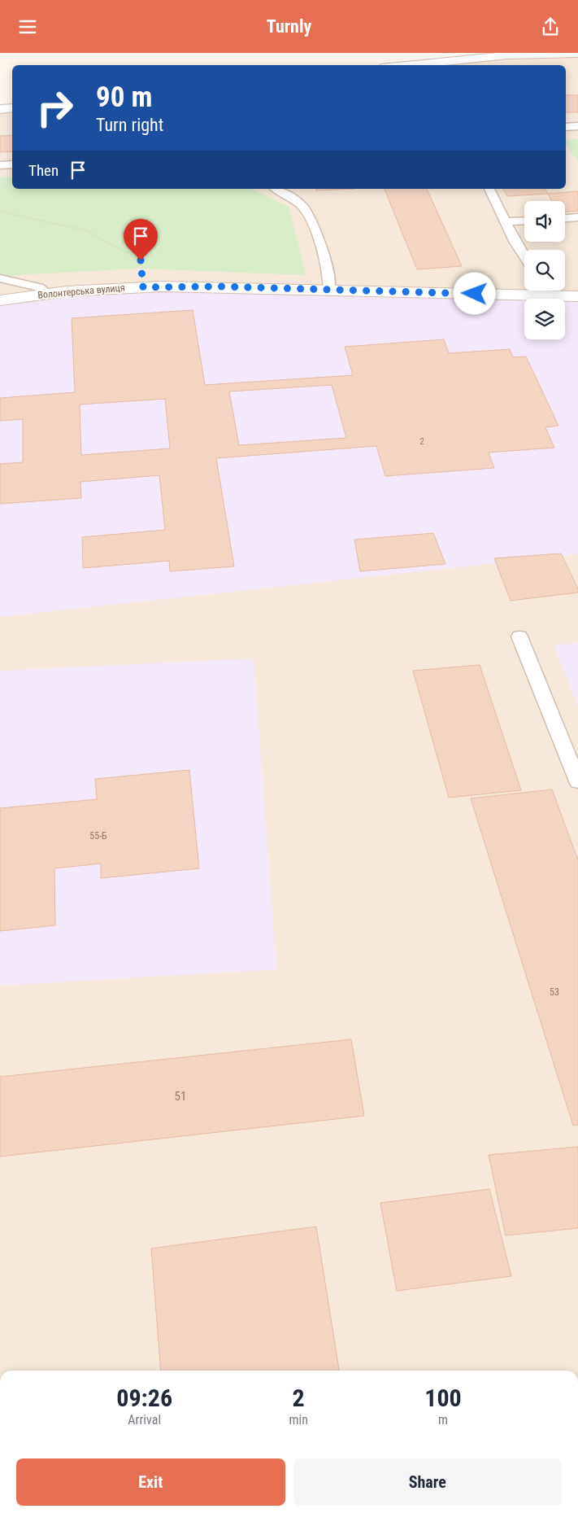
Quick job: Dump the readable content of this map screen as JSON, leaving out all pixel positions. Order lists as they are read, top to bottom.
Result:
{
  "streets": {
    "street": ["Волонтерська вулиця"]
  },
  "house_numbers": [
    "2",
    "55-Б",
    "53",
    "51"
  ],
  "page": {
    "header": "Turnly",
    "turn": ["90 m", "Turn right"],
    "then": "Then",
    "eta": [
      "09:26",
      "Arrival",
      "2",
      "min",
      "100",
      "m"
    ],
    "buttons": ["Exit", "Share"]
  }
}
